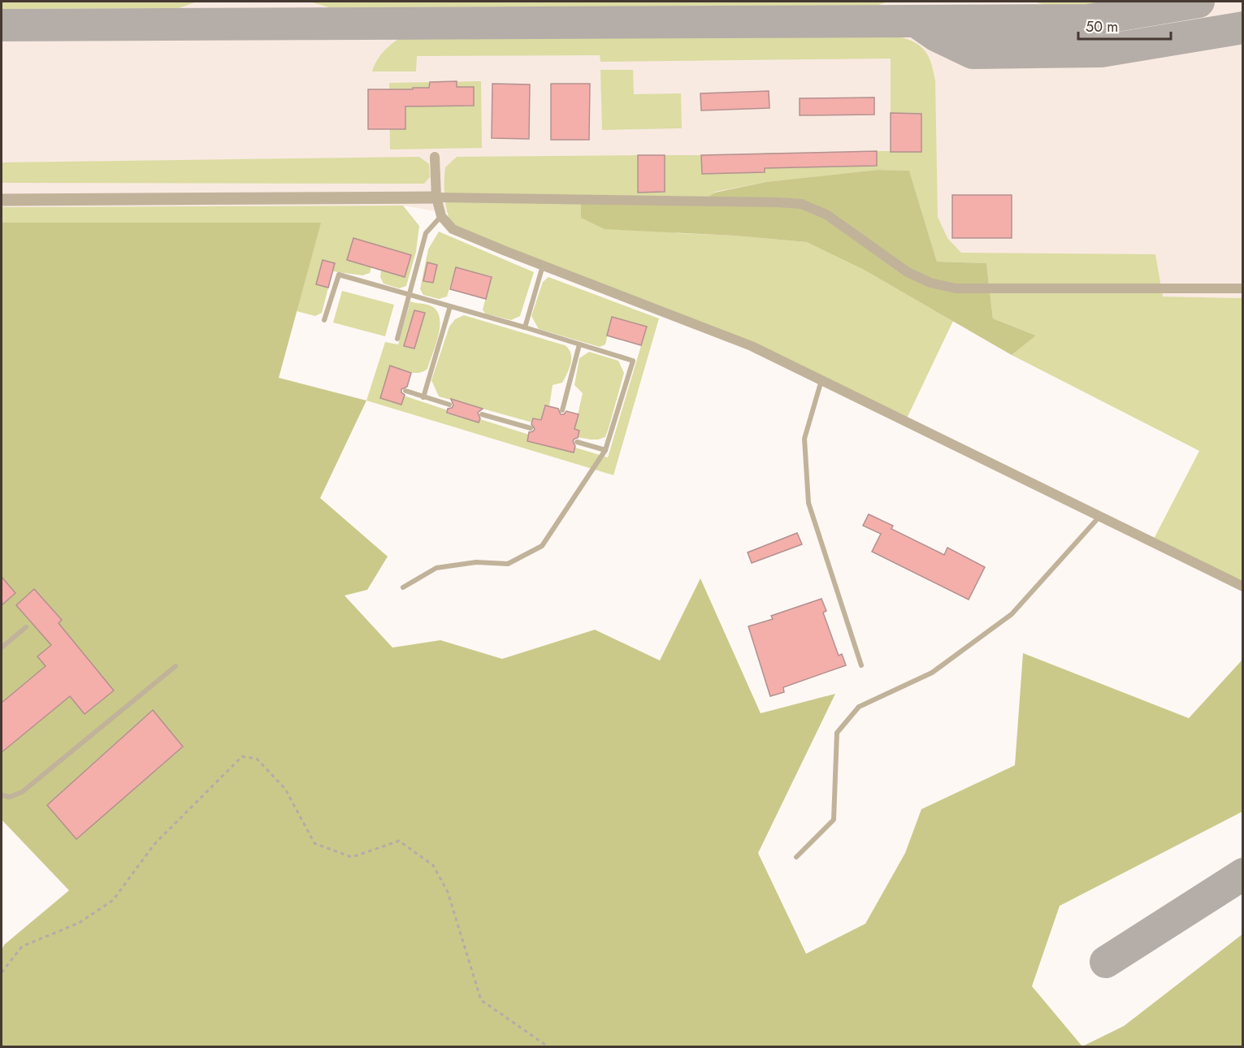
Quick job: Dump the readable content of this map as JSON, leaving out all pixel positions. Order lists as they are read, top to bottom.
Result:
{
  "scale_bar": "50 m"
}
